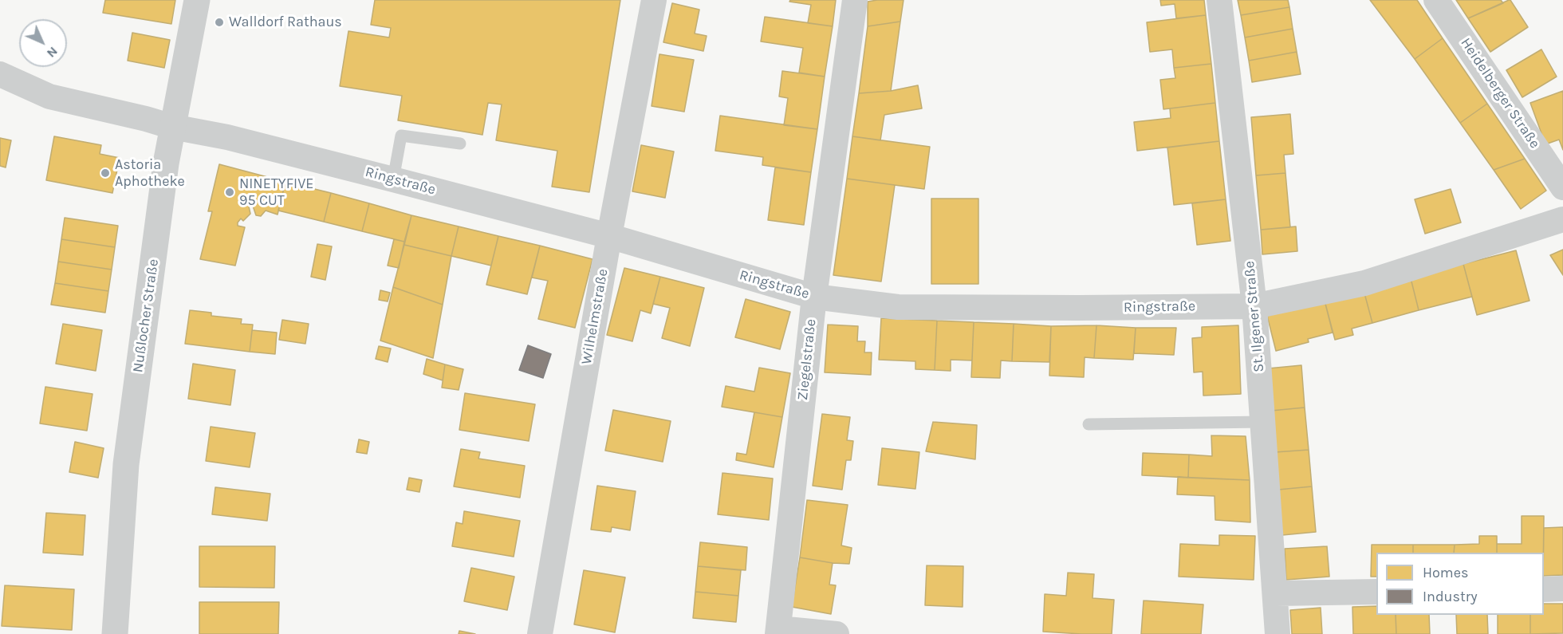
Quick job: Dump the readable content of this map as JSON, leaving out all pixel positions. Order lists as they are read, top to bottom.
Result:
{
  "streets": {
    "street": [
      "Heidelberger Straße",
      "Ringstraße",
      "Nußlocher Straße",
      "Wilhelmstraße",
      "St. Ilgener Straße",
      "Ziegelstraße"
    ]
  },
  "crossings": [
    ["Ringstraße", "Nußlocher Straße"],
    ["Ringstraße", "Wilhelmstraße"],
    ["Ringstraße", "St. Ilgener Straße"],
    ["Ringstraße", "Ziegelstraße"]
  ],
  "places": ["Walldorf Rathaus", "Astoria Aphotheke", "NINETYFIVE 95 CUT"],
  "legend": ["Homes", "Industry"],
  "north": "bottom right"
}
